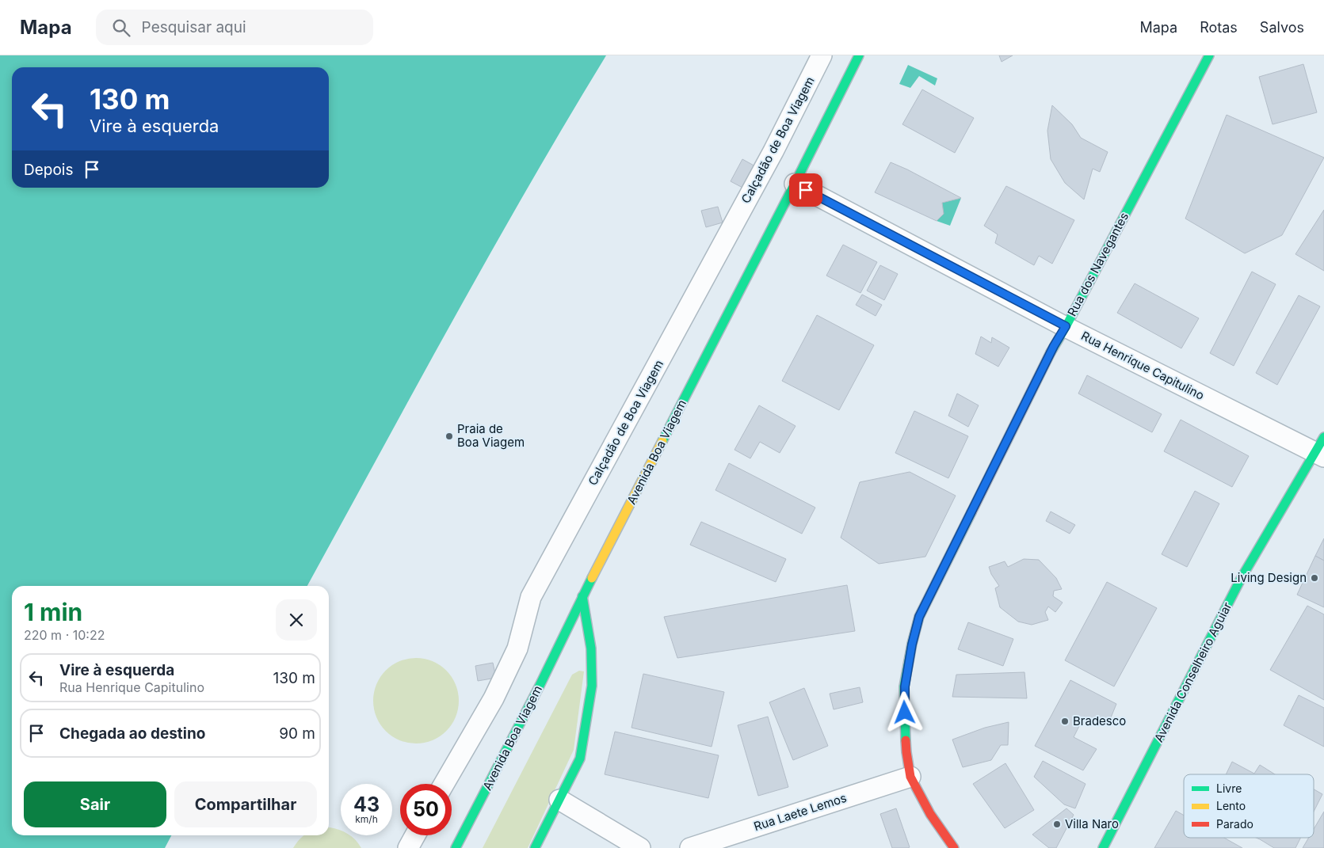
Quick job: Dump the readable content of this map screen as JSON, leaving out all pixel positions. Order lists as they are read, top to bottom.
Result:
{
  "streets": {
    "main road": ["Rua dos Navegantes", "Avenida Boa Viagem", "Avenida Conselheiro Aguiar"],
    "street": ["Calçadão de Boa Viagem", "Rua Henrique Capitulino", "Rua Laete Lemos"]
  },
  "crossings": [
    ["Rua dos Navegantes", "Rua Henrique Capitulino"],
    ["Rua dos Navegantes", "Rua Laete Lemos"],
    ["Rua Henrique Capitulino", "Avenida Boa Viagem"],
    ["Rua Henrique Capitulino", "Avenida Conselheiro Aguiar"]
  ],
  "places": [
    "Praia de Boa Viagem",
    "Living Design",
    "Bradesco",
    "Villa Naro"
  ],
  "legend": ["Livre", "Lento", "Parado"],
  "page": {
    "header": "Mapa",
    "search": "Pesquisar aqui",
    "nav": ["Mapa", "Rotas", "Salvos"],
    "turn": ["130 m", "Vire à esquerda"],
    "then": "Depois",
    "heading": ["1 min", "220 m · 10:22"],
    "list": [
      {
        "name": "Vire à esquerda",
        "note": "Rua Henrique Capitulino",
        "value": "130 m"
      },
      {
        "name": "Chegada ao destino",
        "value": "90 m"
      }
    ],
    "buttons": ["Sair", "Compartilhar"],
    "speed": "43 km/h",
    "limit": "50"
  }
}
